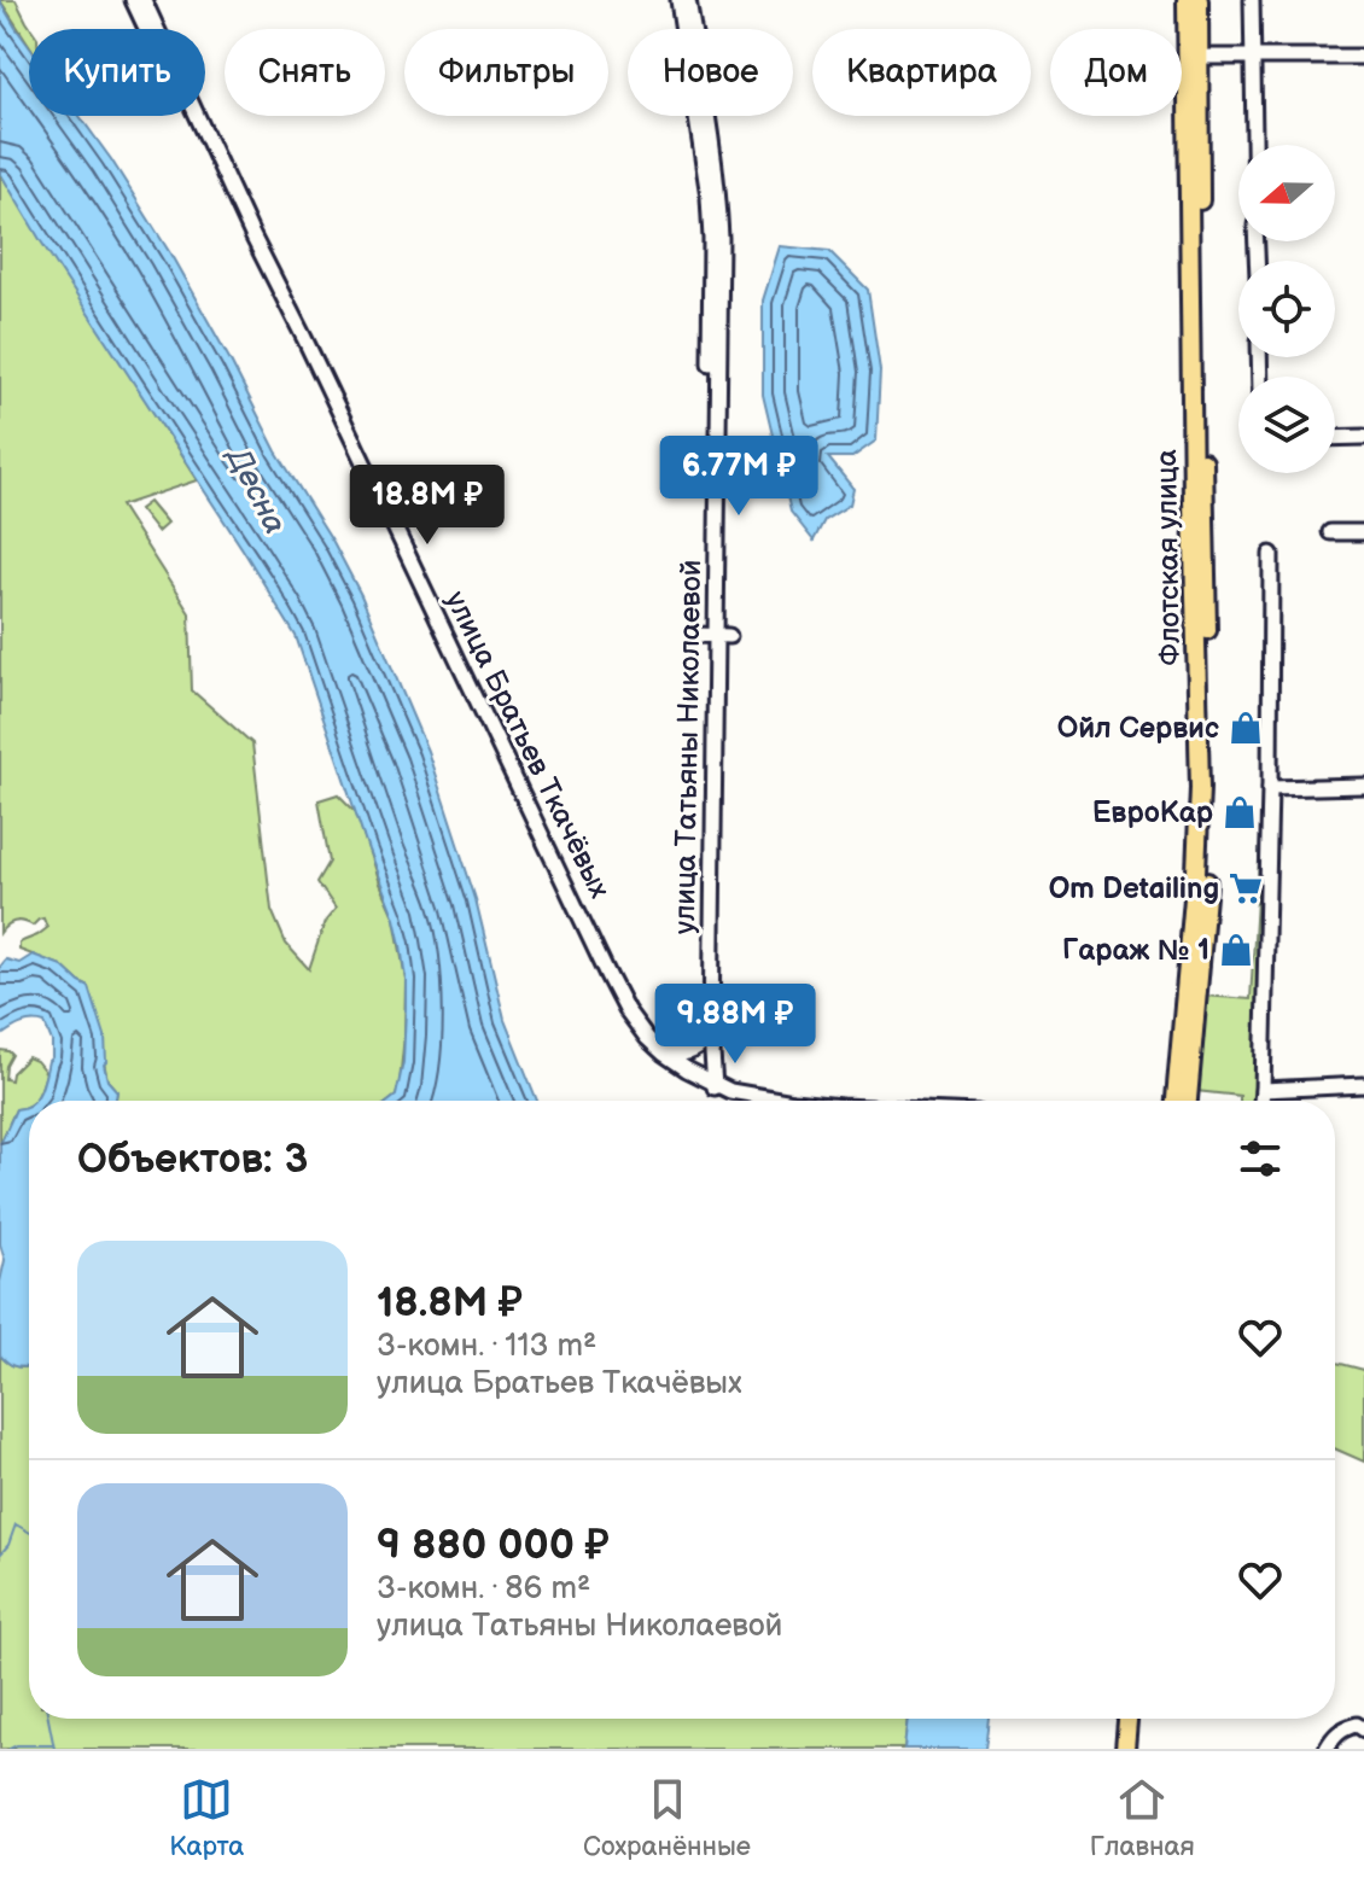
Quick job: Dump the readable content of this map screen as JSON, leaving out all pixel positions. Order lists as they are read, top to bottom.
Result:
{
  "streets": {
    "main road": ["Флотская улица"],
    "street": ["улица Братьев Ткачёвых", "улица Татьяны Николаевой"]
  },
  "crossings": [
    ["улица Братьев Ткачёвых", "улица Татьяны Николаевой"]
  ],
  "water": ["Десна"],
  "places": {
    "shop": ["Ойл Сервис", "ЕвроКар", "Гараж № 1"],
    "supermarket": ["Om Detailing"]
  },
  "north": "left",
  "page": {
    "chip": [
      "Купить",
      "Снять",
      "Фильтры",
      "Новое",
      "Квартира",
      "Дом"
    ],
    "price": ["6.77M ₽", "18.8M ₽", "9.88M ₽"],
    "heading": "Объектов: 3",
    "list": [
      {
        "name": "18.8M ₽",
        "note": "3-комн. · 113 m² · улица Братьев Ткачёвых"
      },
      {
        "name": "9 880 000 ₽",
        "note": "3-комн. · 86 m² · улица Татьяны Николаевой"
      }
    ],
    "tabs": ["Карта", "Сохранённые", "Главная"]
  }
}
